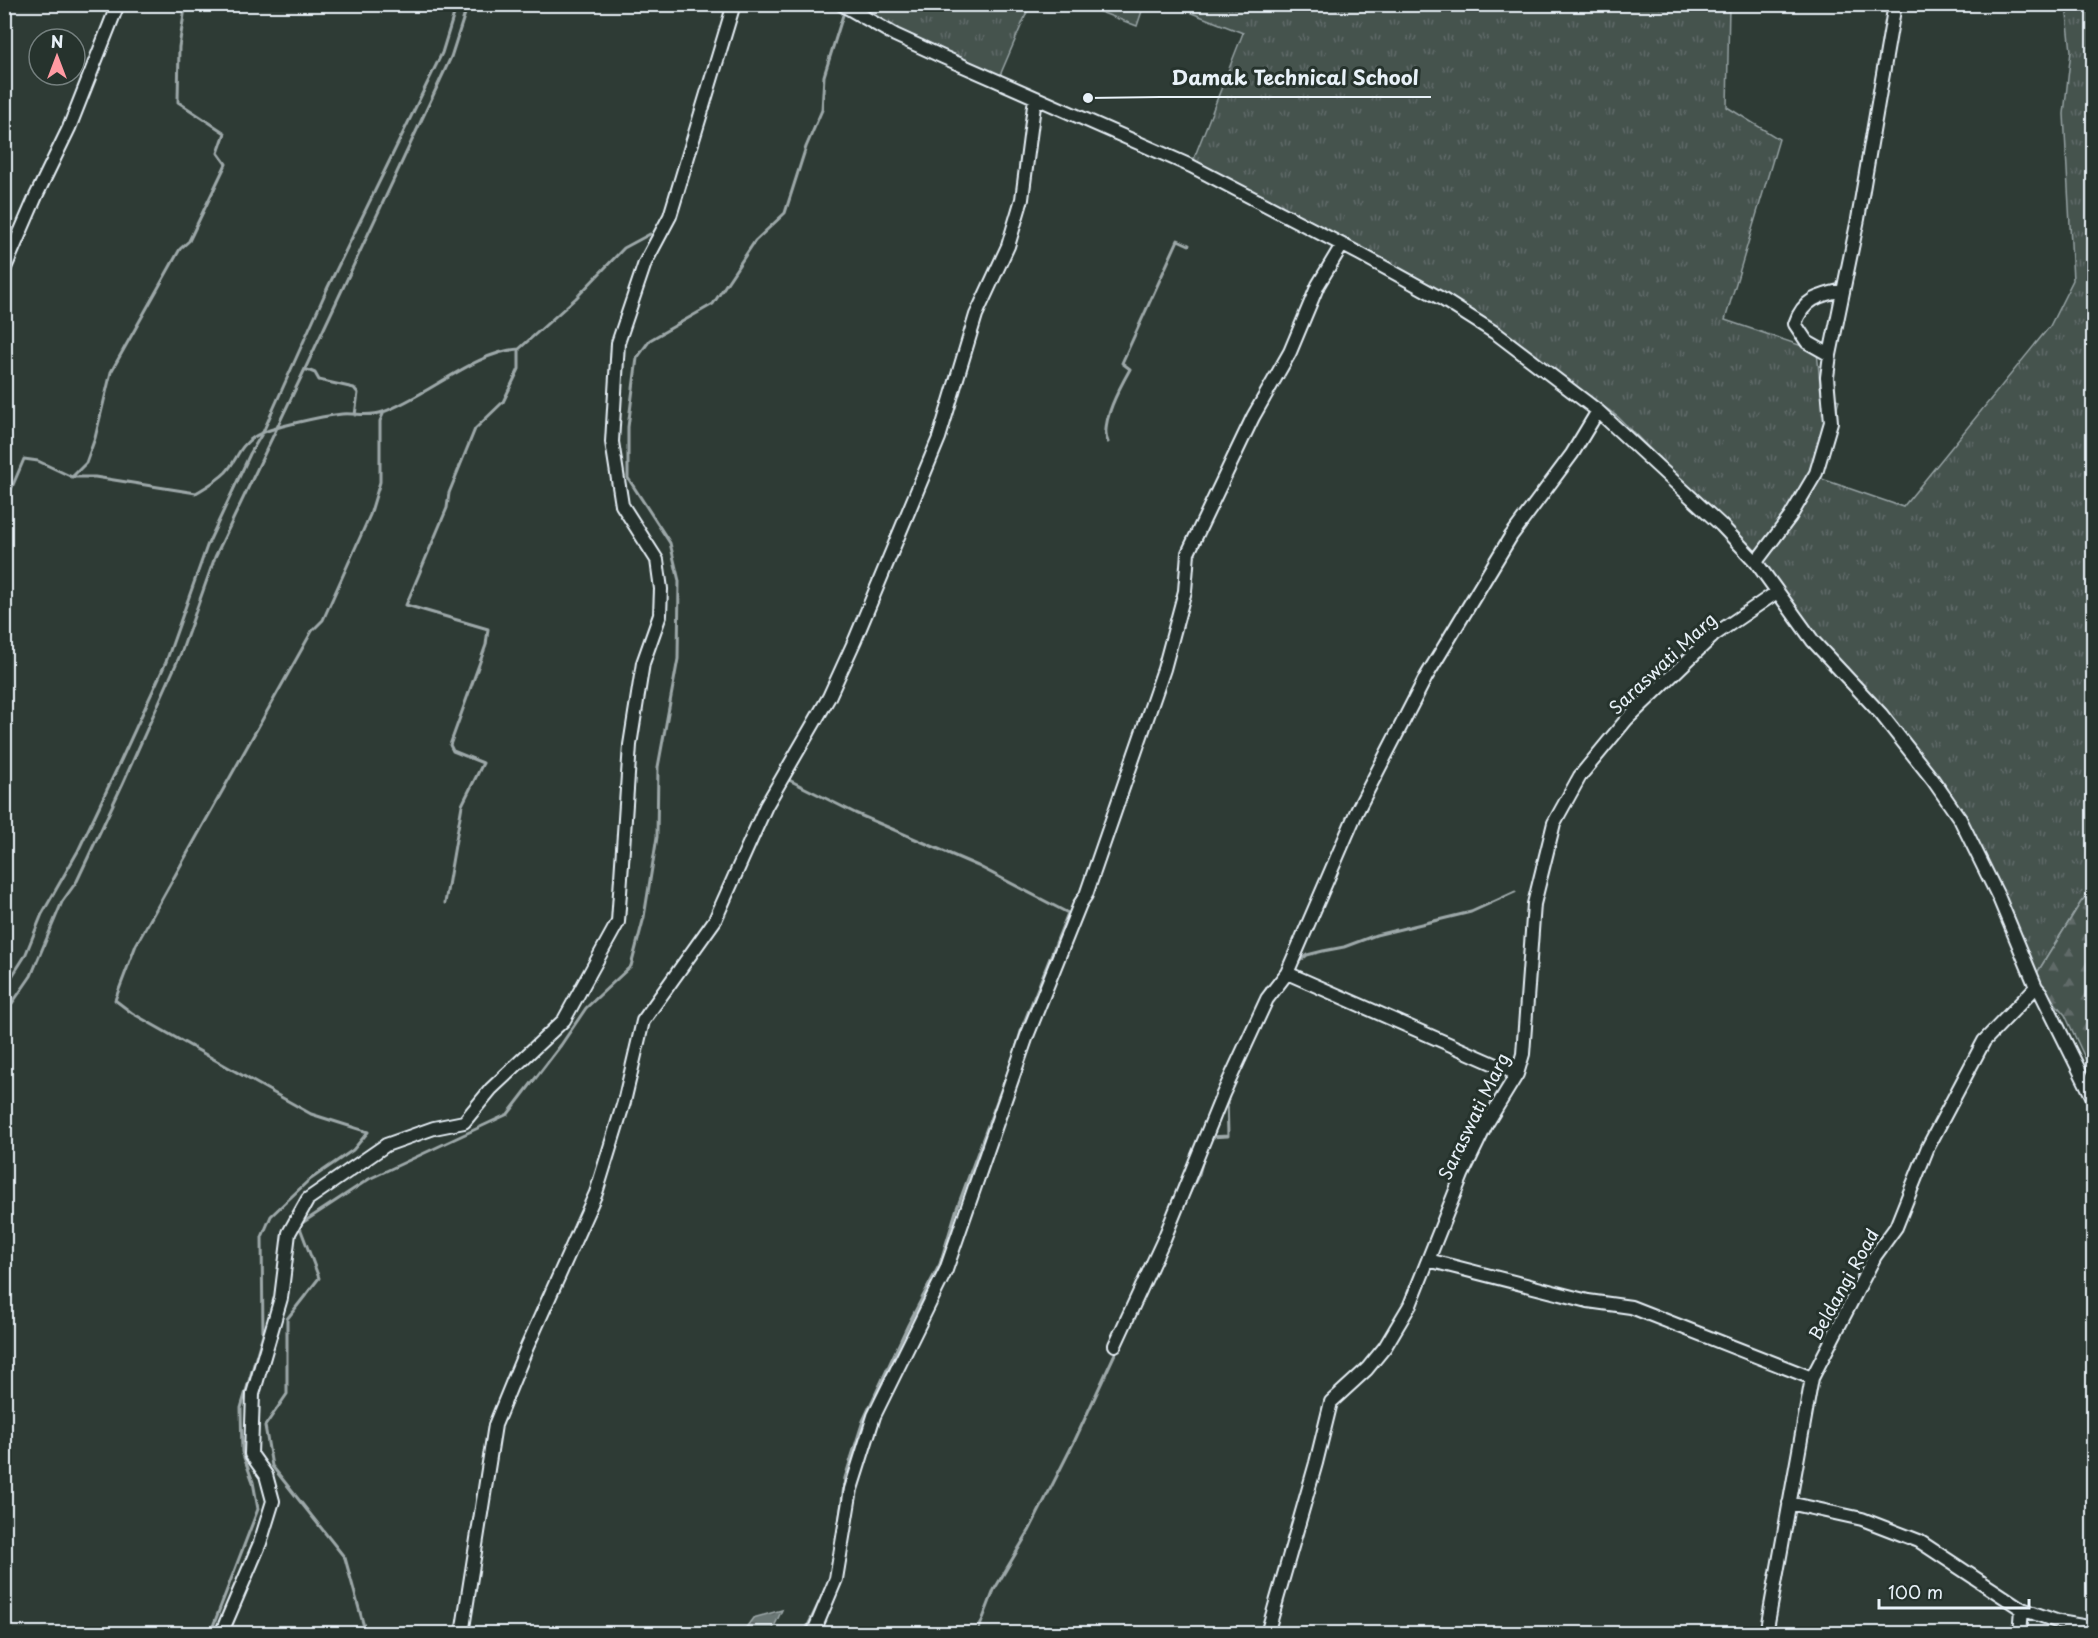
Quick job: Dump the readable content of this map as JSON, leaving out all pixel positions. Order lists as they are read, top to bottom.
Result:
{
  "streets": {
    "street": ["Saraswati Marg", "Beldangi Road"]
  },
  "places": ["Damak Technical School"],
  "scale_bar": "100 m",
  "north": "top"
}
